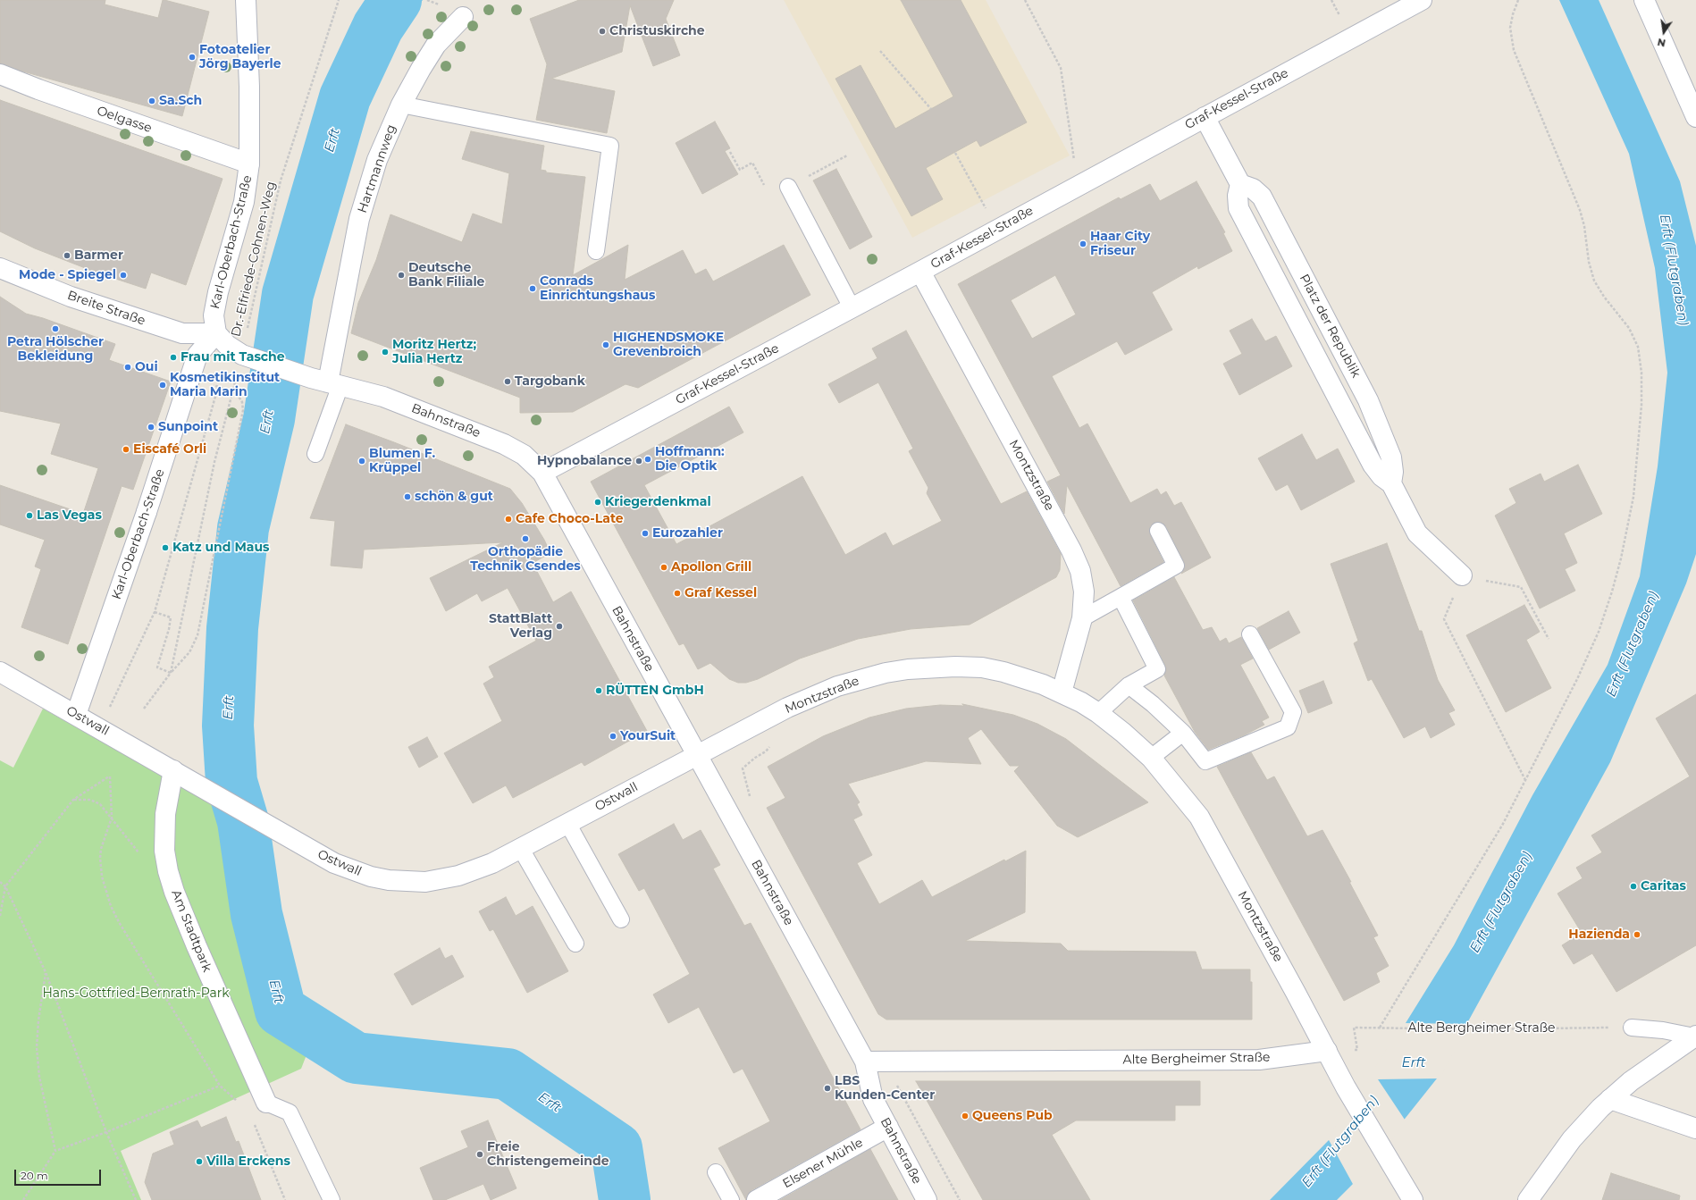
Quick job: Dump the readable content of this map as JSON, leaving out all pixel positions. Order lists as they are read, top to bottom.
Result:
{
  "streets": {
    "street": [
      "Graf-Kessel-Straße",
      "Oelgasse",
      "Hartmannweg",
      "Karl-Oberbach-Straße",
      "Breite Straße",
      "Platz der Republik",
      "Bahnstraße",
      "Montzstraße",
      "Ostwall",
      "Am Stadtpark",
      "Alte Bergheimer Straße",
      "Elsener Mühle"
    ],
    "path": ["Dr.-Elfriede-Cohnen-Weg"]
  },
  "crossings": [
    ["Graf-Kessel-Straße", "Bahnstraße"],
    ["Graf-Kessel-Straße", "Montzstraße"],
    ["Oelgasse", "Karl-Oberbach-Straße"],
    ["Hartmannweg", "Bahnstraße"],
    ["Karl-Oberbach-Straße", "Breite Straße"],
    ["Karl-Oberbach-Straße", "Bahnstraße"],
    ["Karl-Oberbach-Straße", "Ostwall"],
    ["Dr.-Elfriede-Cohnen-Weg", "Bahnstraße"],
    ["Breite Straße", "Bahnstraße"],
    ["Bahnstraße", "Montzstraße"],
    ["Bahnstraße", "Ostwall"],
    ["Bahnstraße", "Alte Bergheimer Straße"],
    ["Bahnstraße", "Elsener Mühle"],
    ["Montzstraße", "Ostwall"],
    ["Montzstraße", "Alte Bergheimer Straße"],
    ["Ostwall", "Am Stadtpark"]
  ],
  "water": ["Erft", "Erft (Flutgraben)"],
  "parks": ["Hans-Gottfried-Bernrath-Park"],
  "places": [
    "Christuskirche",
    "Fotoatelier Jörg Bayerle",
    "Sa.Sch",
    "Haar City Friseur",
    "Barmer",
    "Mode - Spiegel",
    "Deutsche Bank Filiale",
    "Conrads Einrichtungshaus",
    "Petra Hölscher Bekleidung",
    "HIGHENDSMOKE Grevenbroich",
    "Moritz Hertz; Julia Hertz",
    "Frau mit Tasche",
    "Oui",
    "Targobank",
    "Kosmetikinstitut Maria Marin",
    "Sunpoint",
    "Eiscafé Orli",
    "Hoffmann: Die Optik",
    "Blumen F. Krüppel",
    "Hypnobalance",
    "schön & gut",
    "Kriegerdenkmal",
    "Las Vegas",
    "Cafe Choco-Late",
    "Eurozahler",
    "Orthopädie Technik Csendes",
    "Katz und Maus",
    "Apollon Grill",
    "Graf Kessel",
    "StattBlatt Verlag",
    "RÜTTEN GmbH",
    "YourSuit",
    "Caritas",
    "Hazienda",
    "LBS Kunden-Center",
    "Queens Pub",
    "Freie Christengemeinde",
    "Villa Erckens"
  ],
  "scale_bar": "20 m",
  "north": "bottom"
}
